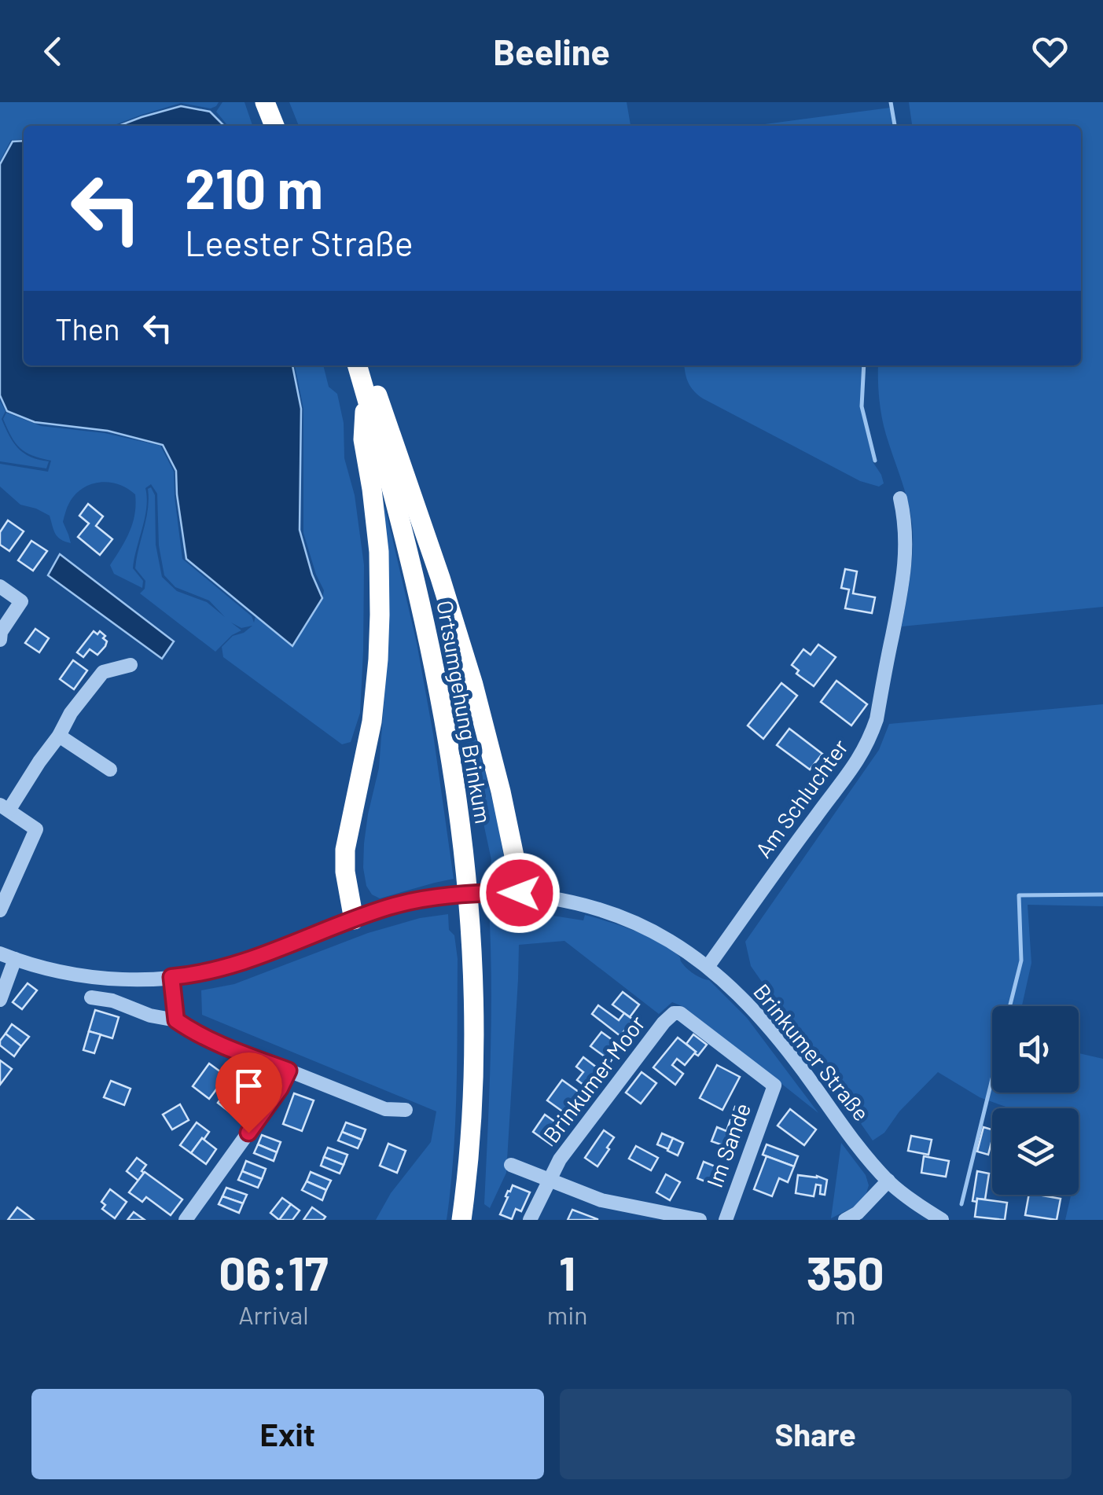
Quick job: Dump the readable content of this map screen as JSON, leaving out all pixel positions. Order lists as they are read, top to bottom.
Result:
{
  "streets": {
    "highway": ["Ortsumgehung Brinkum"],
    "street": [
      "Am Schluchter",
      "Brinkumer Straße",
      "Brinkumer Moor",
      "Im Sande"
    ]
  },
  "crossings": [
    ["Am Schluchter", "Brinkumer Straße"],
    ["Brinkumer Moor", "Im Sande"]
  ],
  "page": {
    "header": "Beeline",
    "turn": ["210 m", "Leester Straße"],
    "then": "Then",
    "eta": [
      "06:17",
      "Arrival",
      "1",
      "min",
      "350",
      "m"
    ],
    "buttons": ["Exit", "Share"]
  }
}
